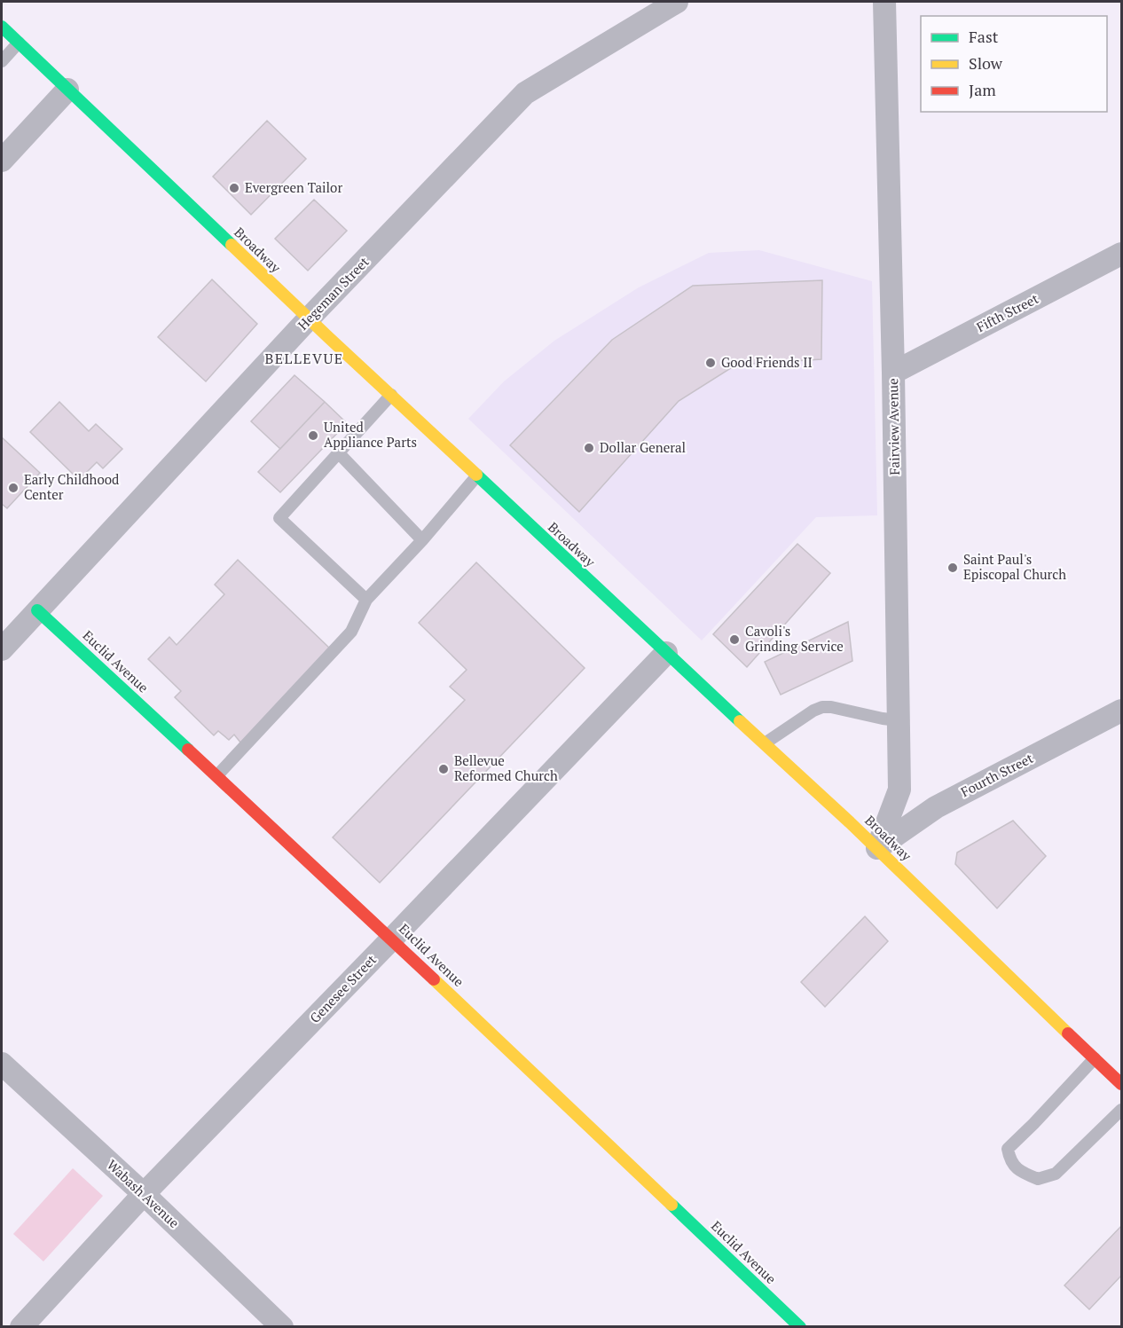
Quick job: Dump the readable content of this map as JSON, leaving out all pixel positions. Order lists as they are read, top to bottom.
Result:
{
  "streets": {
    "main road": ["Broadway", "Euclid Avenue"],
    "street": [
      "Hegeman Street",
      "Fifth Street",
      "Fairview Avenue",
      "Fourth Street",
      "Genesee Street",
      "Wabash Avenue"
    ]
  },
  "crossings": [
    ["Broadway", "Hegeman Street"],
    ["Broadway", "Fairview Avenue"],
    ["Broadway", "Fourth Street"],
    ["Broadway", "Genesee Street"],
    ["Hegeman Street", "Euclid Avenue"],
    ["Fifth Street", "Fairview Avenue"],
    ["Fairview Avenue", "Fourth Street"],
    ["Euclid Avenue", "Genesee Street"],
    ["Genesee Street", "Wabash Avenue"]
  ],
  "districts": ["BELLEVUE"],
  "places": [
    "Evergreen Tailor",
    "Good Friends II",
    "United Appliance Parts",
    "Dollar General",
    "Early Childhood Center",
    "Saint Paul's Episcopal Church",
    "Cavoli's Grinding Service",
    "Bellevue Reformed Church"
  ],
  "legend": ["Fast", "Slow", "Jam"]
}
